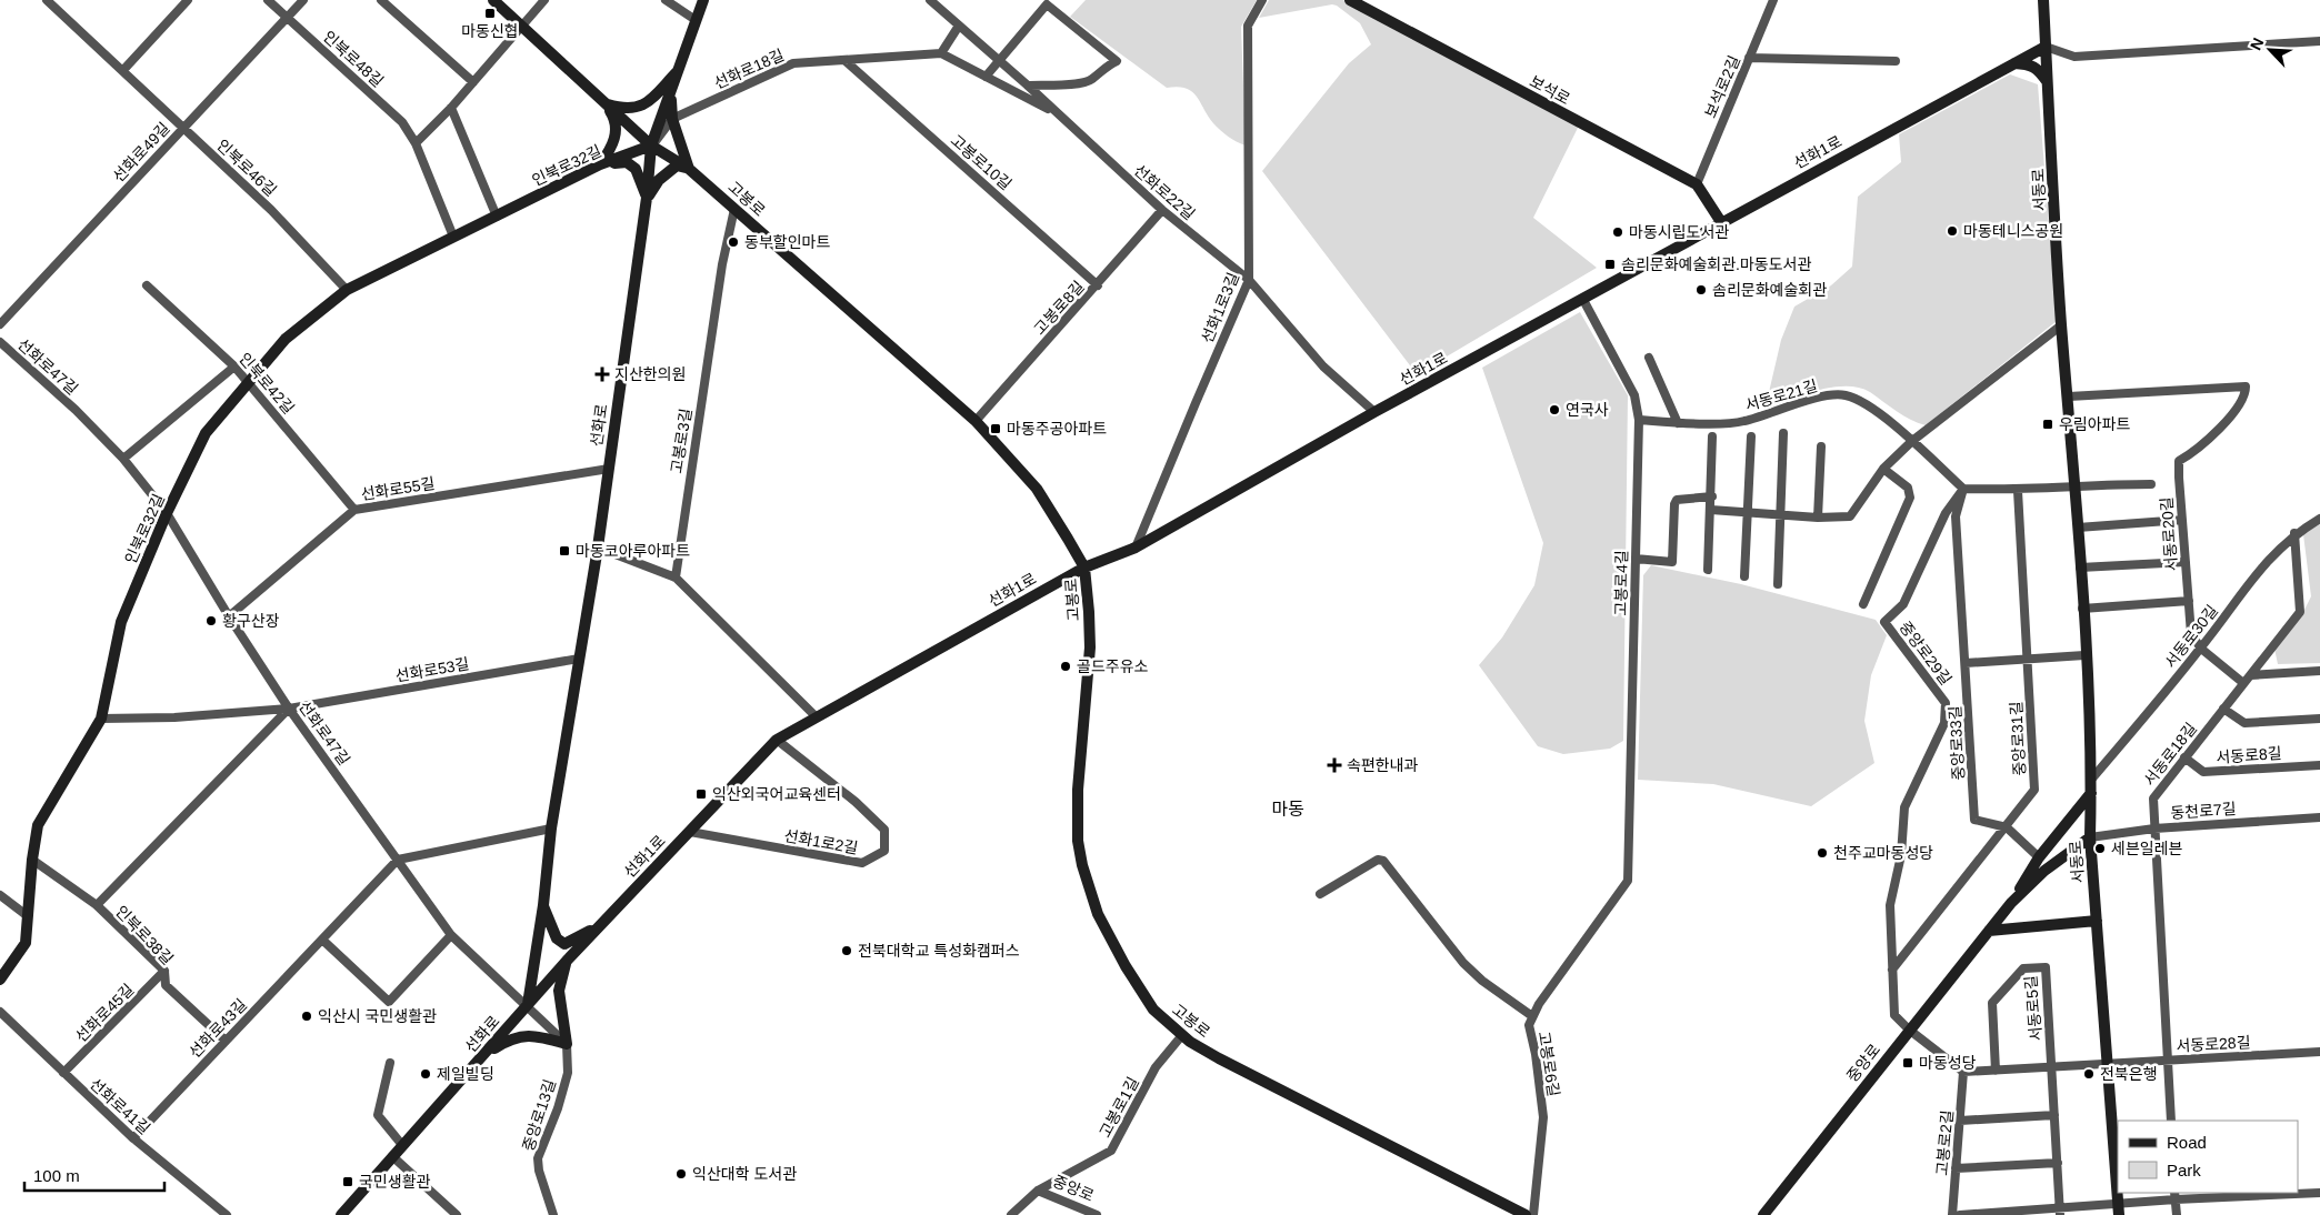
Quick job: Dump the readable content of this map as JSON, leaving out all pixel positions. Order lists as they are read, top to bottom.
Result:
{
  "streets": {
    "street": [
      "인북로48길",
      "선화로18길",
      "보석로2길",
      "보석로",
      "선화로49길",
      "선화1로",
      "고봉로10길",
      "인북로32길",
      "인북로46길",
      "서동로",
      "선화로22길",
      "고봉로",
      "고봉로8길",
      "선화1로3길",
      "선화로47길",
      "인북로42길",
      "서동로21길",
      "선화로",
      "고봉로3길",
      "선화로55길",
      "서동로20길",
      "고봉로4길",
      "서동로30길",
      "중앙로29길",
      "선화로53길",
      "중앙로31길",
      "중앙로33길",
      "서동로18길",
      "서동로8길",
      "동천로7길",
      "선화1로2길",
      "인북로38길",
      "서동로5길",
      "선화로45길",
      "선화로43길",
      "서동로28길",
      "중앙로",
      "고봉로6길",
      "선화로41길",
      "고봉로1길",
      "중앙로13길",
      "고봉로2길"
    ]
  },
  "crossings": [
    ["인북로48길", "선화로49길"],
    ["인북로48길", "인북로32길"],
    ["선화로18길", "고봉로10길"],
    ["선화로18길", "인북로32길"],
    ["선화로18길", "고봉로"],
    ["선화로18길", "선화로"],
    ["보석로2길", "보석로"],
    ["선화로49길", "인북로46길"],
    ["선화1로", "서동로"],
    ["선화1로", "선화로22길"],
    ["선화1로", "고봉로"],
    ["선화1로", "선화1로3길"],
    ["선화1로", "선화로47길"],
    ["선화1로", "선화로"],
    ["선화1로", "고봉로4길"],
    ["선화1로", "선화1로2길"],
    ["고봉로10길", "고봉로8길"],
    ["인북로32길", "인북로46길"],
    ["인북로32길", "고봉로"],
    ["인북로32길", "선화로47길"],
    ["인북로32길", "인북로42길"],
    ["인북로32길", "선화로"],
    ["인북로32길", "선화로53길"],
    ["인북로32길", "인북로38길"],
    ["서동로", "서동로20길"],
    ["서동로", "서동로30길"],
    ["서동로", "동천로7길"],
    ["서동로", "서동로28길"],
    ["서동로", "중앙로"],
    ["선화로22길", "고봉로8길"],
    ["선화로22길", "선화1로3길"],
    ["고봉로", "고봉로8길"],
    ["고봉로", "선화로"],
    ["고봉로", "고봉로3길"],
    ["고봉로", "고봉로1길"],
    ["선화로47길", "선화로"],
    ["선화로47길", "선화로55길"],
    ["선화로47길", "선화로53길"],
    ["선화로47길", "선화로43길"],
    ["인북로42길", "선화로55길"],
    ["서동로21길", "고봉로4길"],
    ["서동로21길", "중앙로29길"],
    ["서동로21길", "중앙로33길"],
    ["선화로", "선화로55길"],
    ["선화로", "선화로53길"],
    ["서동로20길", "서동로30길"],
    ["서동로20길", "서동로18길"],
    ["고봉로4길", "고봉로6길"],
    ["서동로30길", "서동로18길"],
    ["중앙로29길", "중앙로31길"],
    ["중앙로29길", "중앙로33길"],
    ["중앙로29길", "중앙로"],
    ["중앙로31길", "중앙로33길"],
    ["서동로18길", "서동로8길"],
    ["서동로18길", "동천로7길"],
    ["서동로18길", "서동로28길"],
    ["동천로7길", "중앙로"],
    ["인북로38길", "선화로45길"],
    ["인북로38길", "선화로43길"],
    ["선화로45길", "선화로41길"],
    ["선화로43길", "선화로41길"],
    ["중앙로", "고봉로1길"]
  ],
  "districts": ["마동"],
  "places": {
    "transit": [
      "마동신협",
      "솜리문화예술회관.마동도서관",
      "우림아파트",
      "마동주공아파트",
      "마동코아루아파트",
      "익산외국어교육센터",
      "마동성당",
      "국민생활관"
    ],
    "other": [
      "마동테니스공원",
      "마동시립도서관",
      "동부할인마트",
      "솜리문화예술회관",
      "연국사",
      "황구산장",
      "골드주유소",
      "세븐일레븐",
      "천주교마동성당",
      "전북대학교 특성화캠퍼스",
      "익산시 국민생활관",
      "제일빌딩",
      "전북은행",
      "익산대학 도서관"
    ],
    "health": ["지산한의원", "속편한내과"]
  },
  "legend": ["Road", "Park"],
  "scale_bar": "100 m",
  "north": "top left"
}
